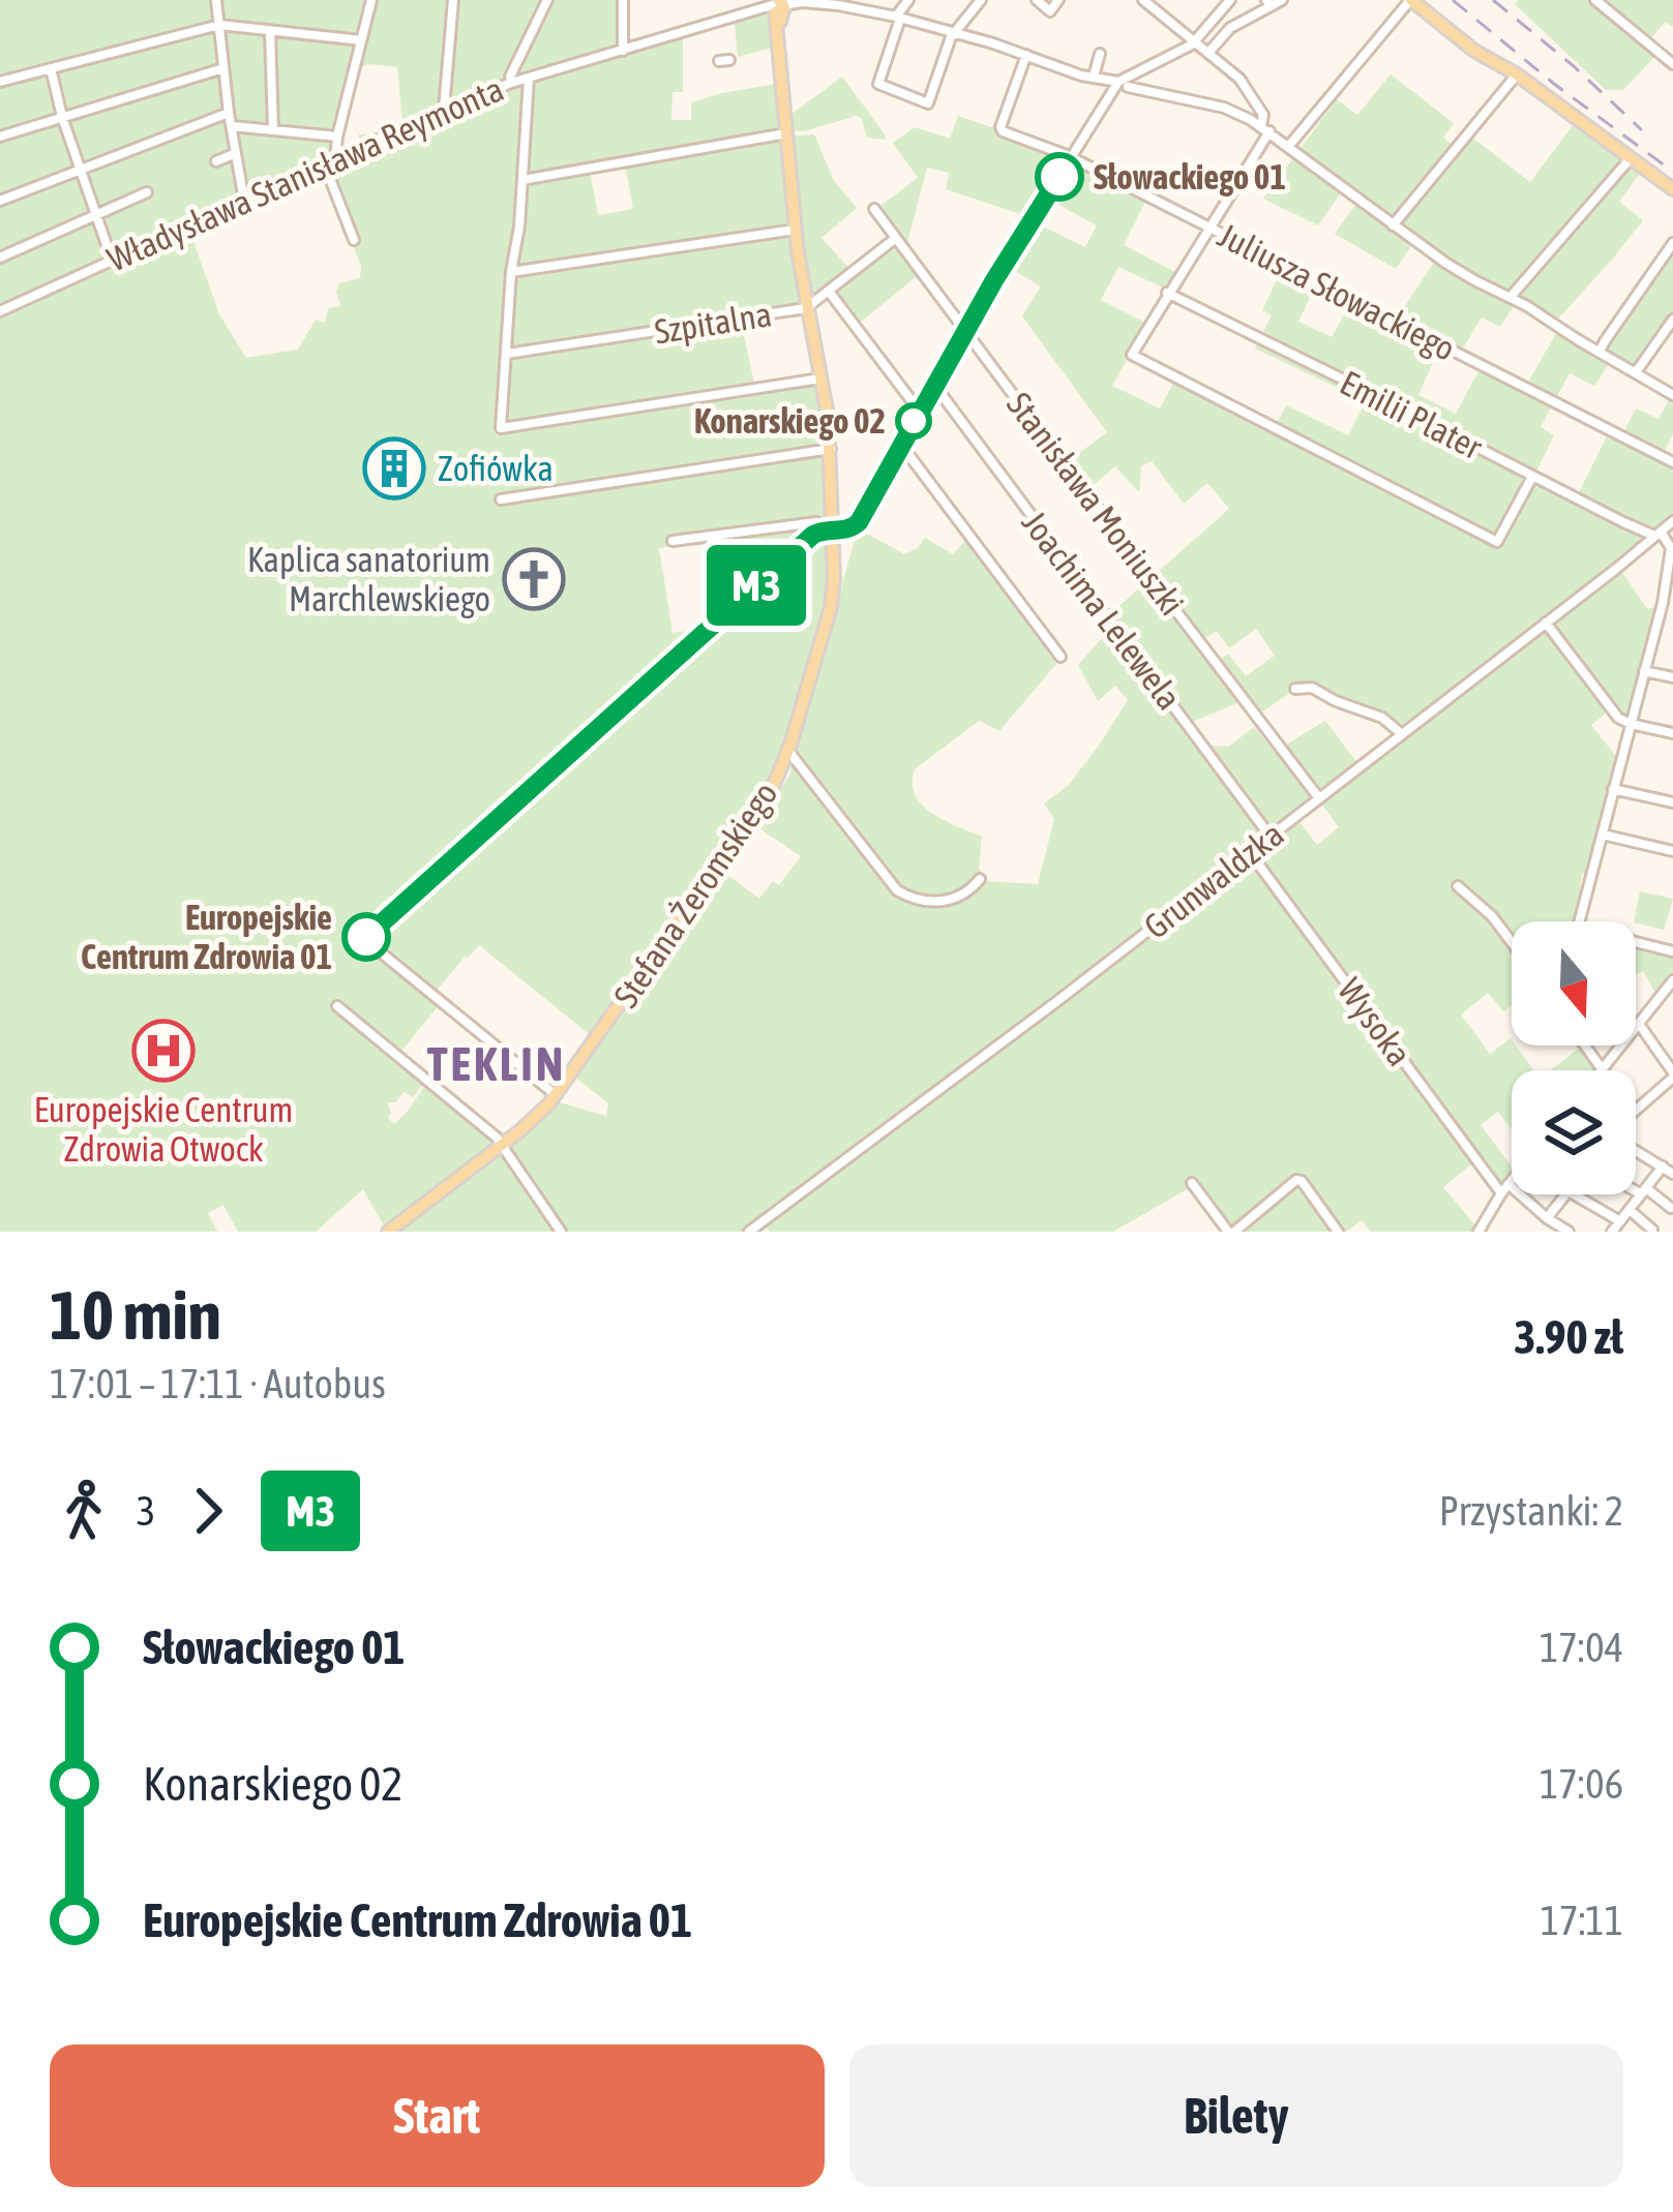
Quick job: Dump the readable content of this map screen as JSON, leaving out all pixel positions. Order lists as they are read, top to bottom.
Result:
{
  "streets": {
    "main road": ["Stefana Żeromskiego"],
    "street": [
      "Władysława Stanisława Reymonta",
      "Juliusza Słowackiego",
      "Szpitalna",
      "Emilii Plater",
      "Stanisława Moniuszki",
      "Joachima Lelewela",
      "Grunwaldzka",
      "Wysoka"
    ]
  },
  "crossings": [
    ["Władysława Stanisława Reymonta", "Juliusza Słowackiego"],
    ["Władysława Stanisława Reymonta", "Stefana Żeromskiego"],
    ["Szpitalna", "Stanisława Moniuszki"],
    ["Szpitalna", "Stefana Żeromskiego"],
    ["Emilii Plater", "Grunwaldzka"],
    ["Stanisława Moniuszki", "Grunwaldzka"],
    ["Joachima Lelewela", "Grunwaldzka"],
    ["Grunwaldzka", "Wysoka"]
  ],
  "districts": ["TEKLIN"],
  "places": {
    "other": ["Słowackiego 01", "Konarskiego 02", "Europejskie Centrum Zdrowia 01"],
    "building": ["Zofiówka"],
    "church": ["Kaplica sanatorium Marchlewskiego"],
    "hospital": ["Europejskie Centrum Zdrowia Otwock"]
  },
  "lines": ["bus line M3"],
  "north": "bottom",
  "page": {
    "on_map": "M3",
    "heading": ["10 min", "17:01 – 17:11 · Autobus", "3.90 zł"],
    "legs": ["3", "M3", "Przystanki: 2"],
    "list": [
      {
        "name": "Słowackiego 01",
        "value": "17:04"
      },
      {
        "name": "Konarskiego 02",
        "value": "17:06"
      },
      {
        "name": "Europejskie Centrum Zdrowia 01",
        "value": "17:11"
      }
    ],
    "buttons": ["Start", "Bilety"]
  }
}
